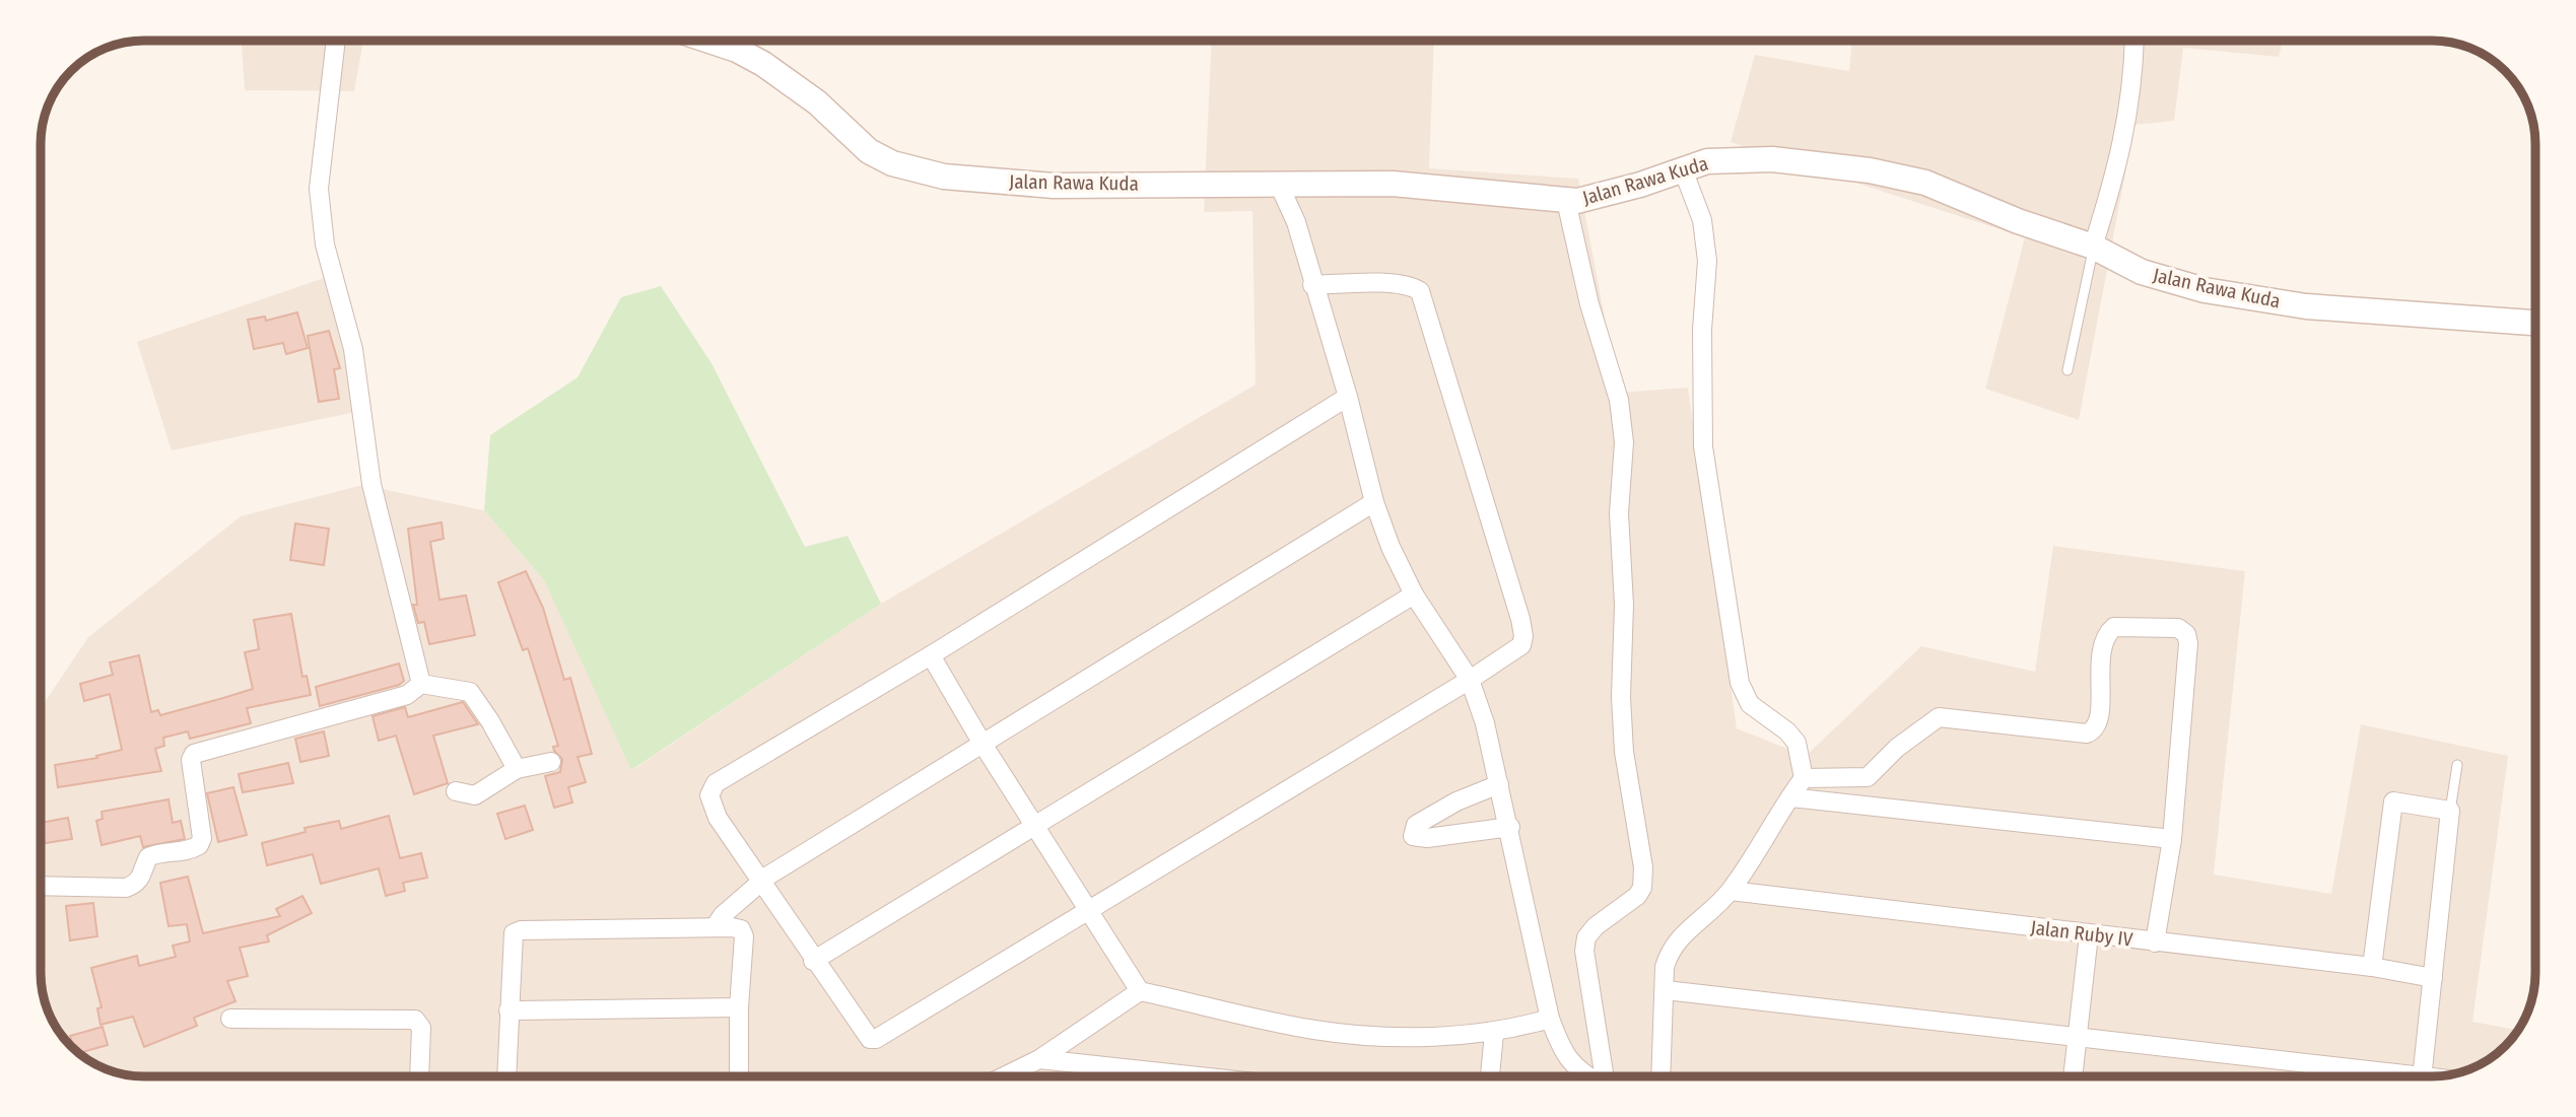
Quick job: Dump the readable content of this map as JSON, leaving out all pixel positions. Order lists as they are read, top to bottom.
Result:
{
  "streets": {
    "street": ["Jalan Rawa Kuda", "Jalan Ruby IV"]
  }
}
